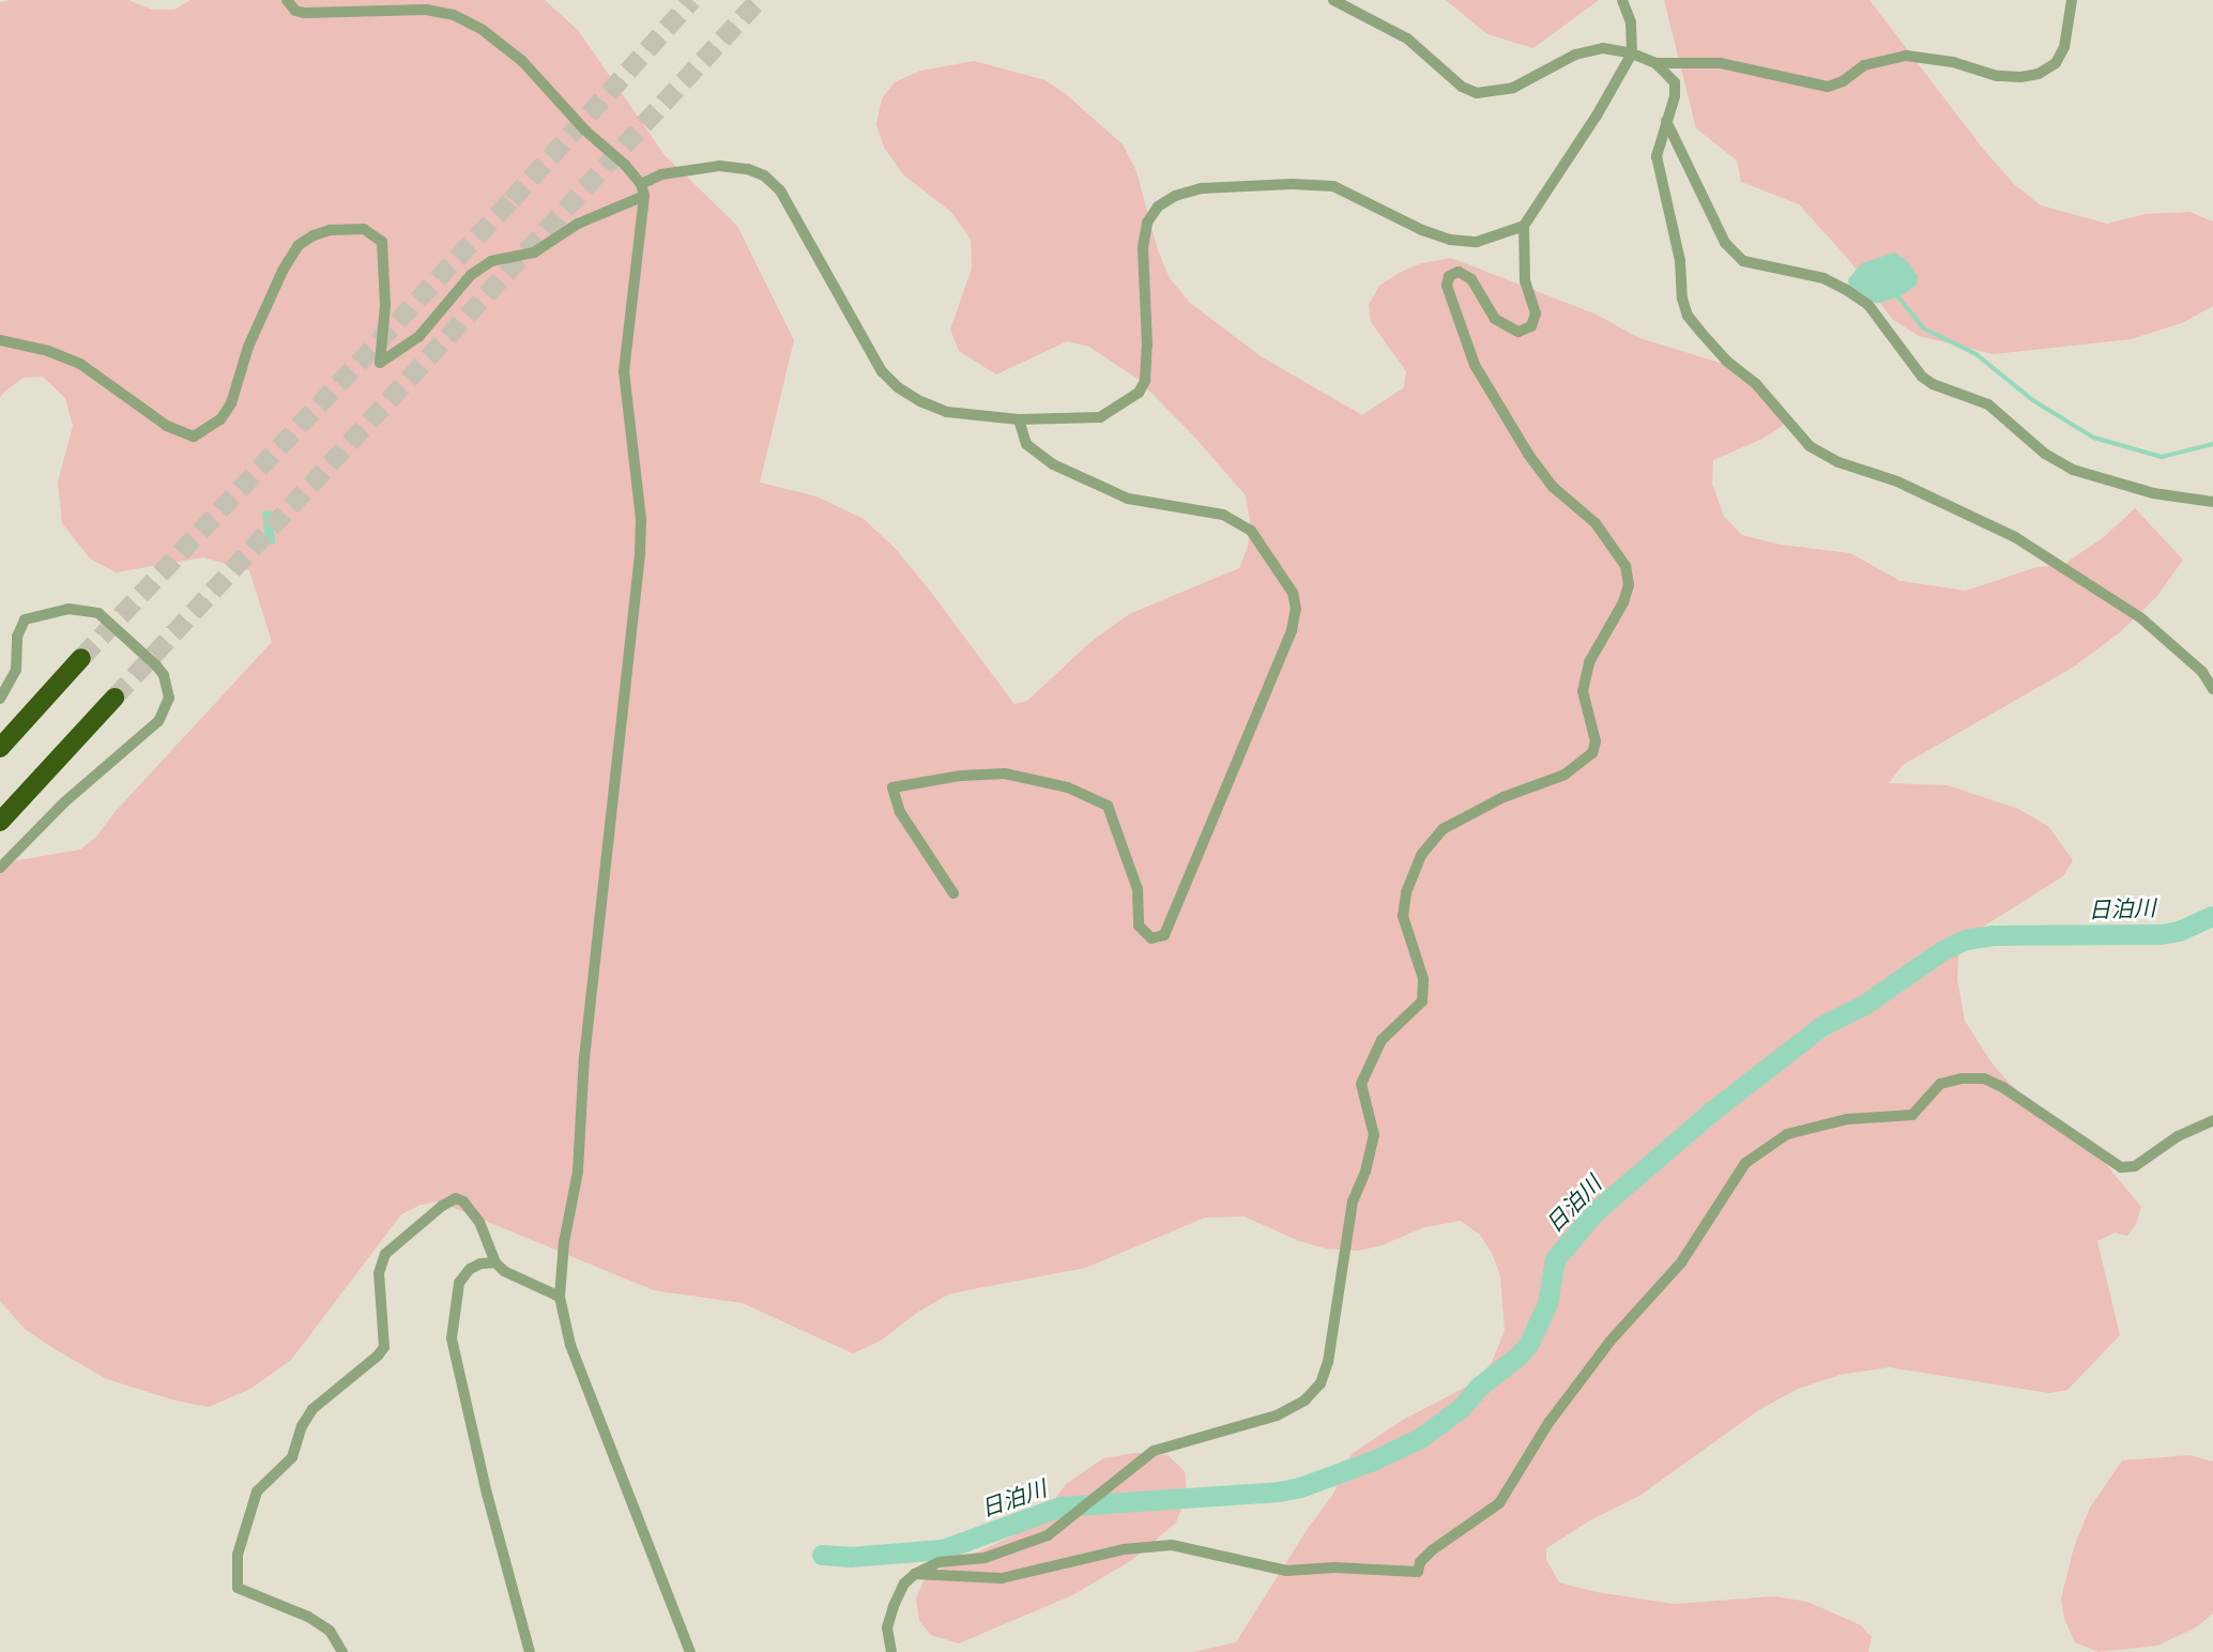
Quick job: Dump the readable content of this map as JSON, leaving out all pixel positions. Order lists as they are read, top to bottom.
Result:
{
  "water": ["日泊川"]
}
